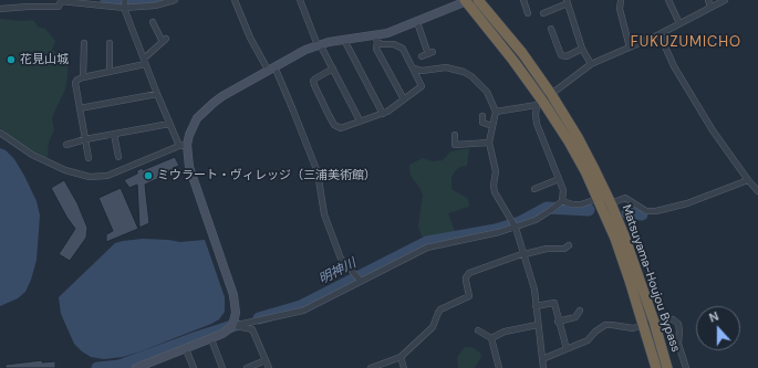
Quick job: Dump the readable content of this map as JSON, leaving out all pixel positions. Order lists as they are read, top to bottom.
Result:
{
  "streets": {
    "highway": ["Matsuyama-Houjou Bypass"]
  },
  "districts": ["FUKUZUMICHO"],
  "water": ["明神川"],
  "places": ["花見山城", "ミウラート・ヴィレッジ（三浦美術館）"],
  "north": "top"
}
